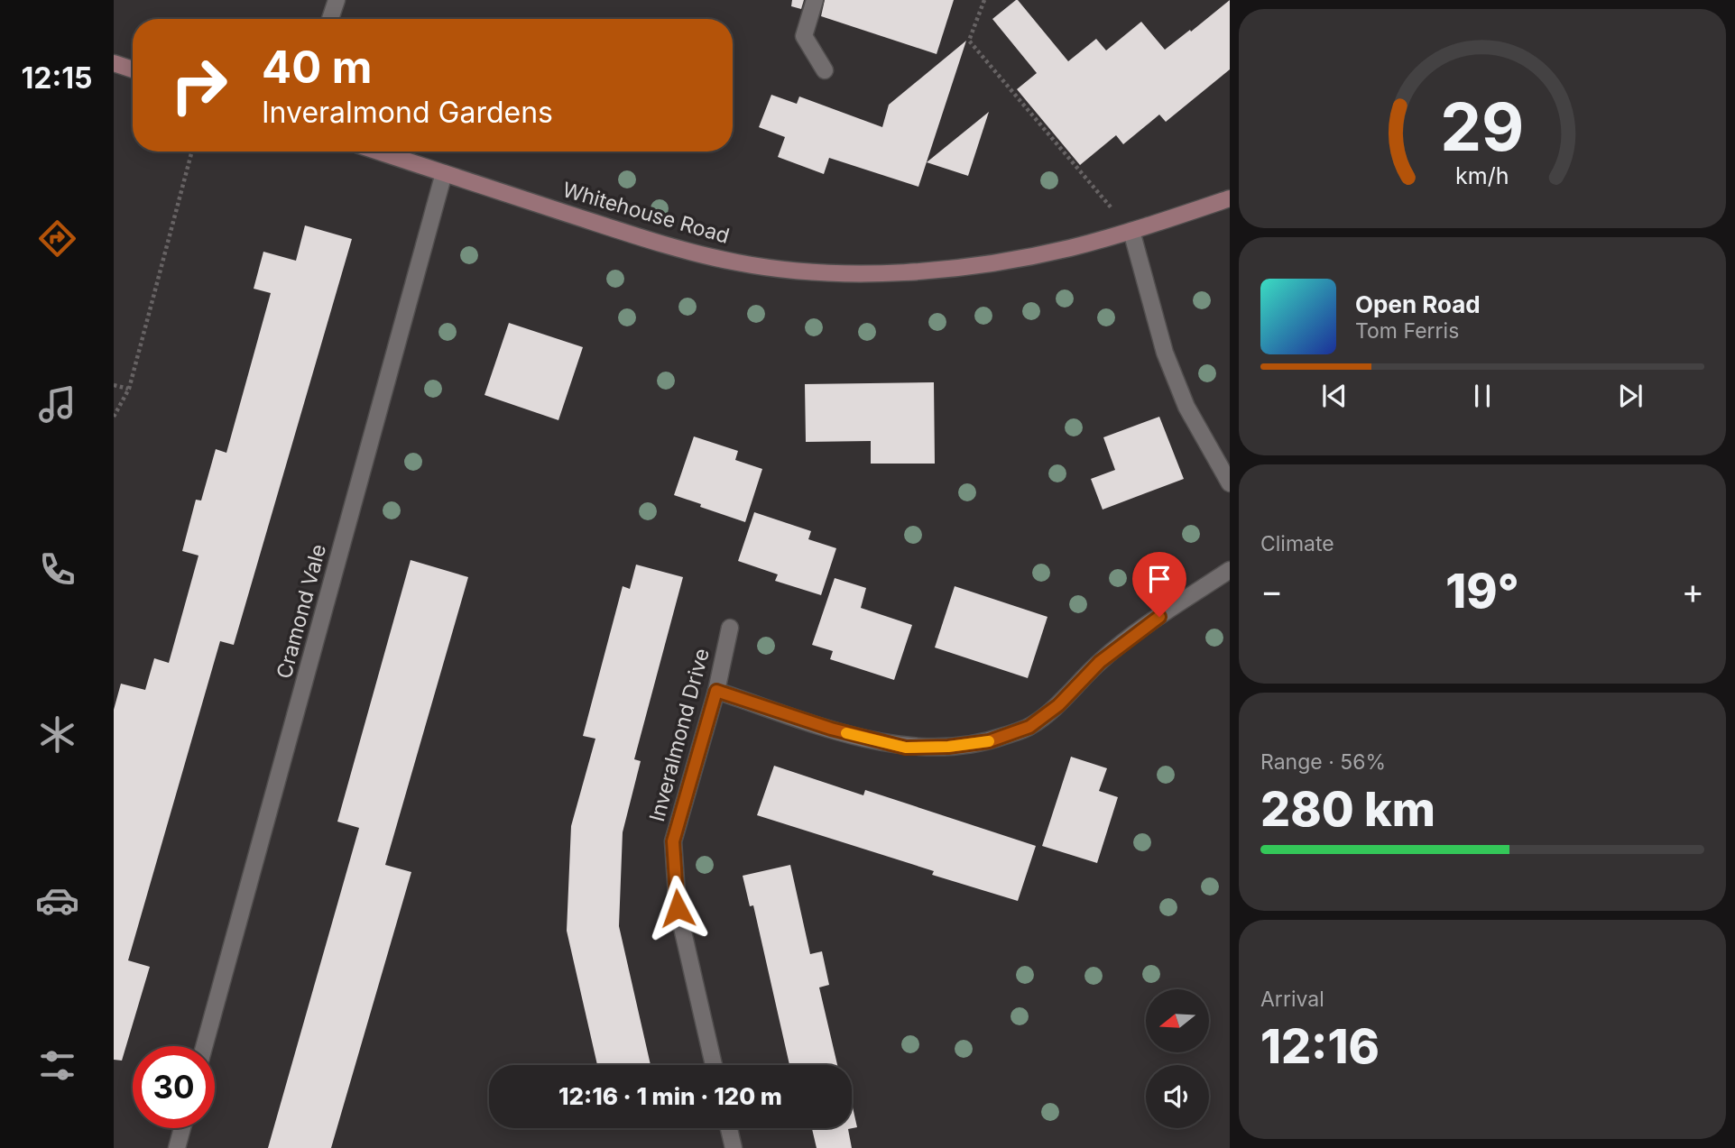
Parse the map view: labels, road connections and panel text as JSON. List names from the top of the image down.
{
  "streets": {
    "street": ["Whitehouse Road", "Cramond Vale", "Inveralmond Drive"]
  },
  "crossings": [
    ["Whitehouse Road", "Cramond Vale"]
  ],
  "north": "left",
  "page": {
    "tabs": "12:15",
    "turn": ["40 m", "Inveralmond Gardens"],
    "song": ["Open Road", "Tom Ferris"],
    "tile": [
      "Climate",
      ["Range · 56%", "280 km"],
      ["Arrival", "12:16"]
    ],
    "heat": ["−", "19°", "+"],
    "limit": "30",
    "trip": "12:16 · 1 min · 120 m",
    "gauge": ["29", "km/h"]
  }
}
